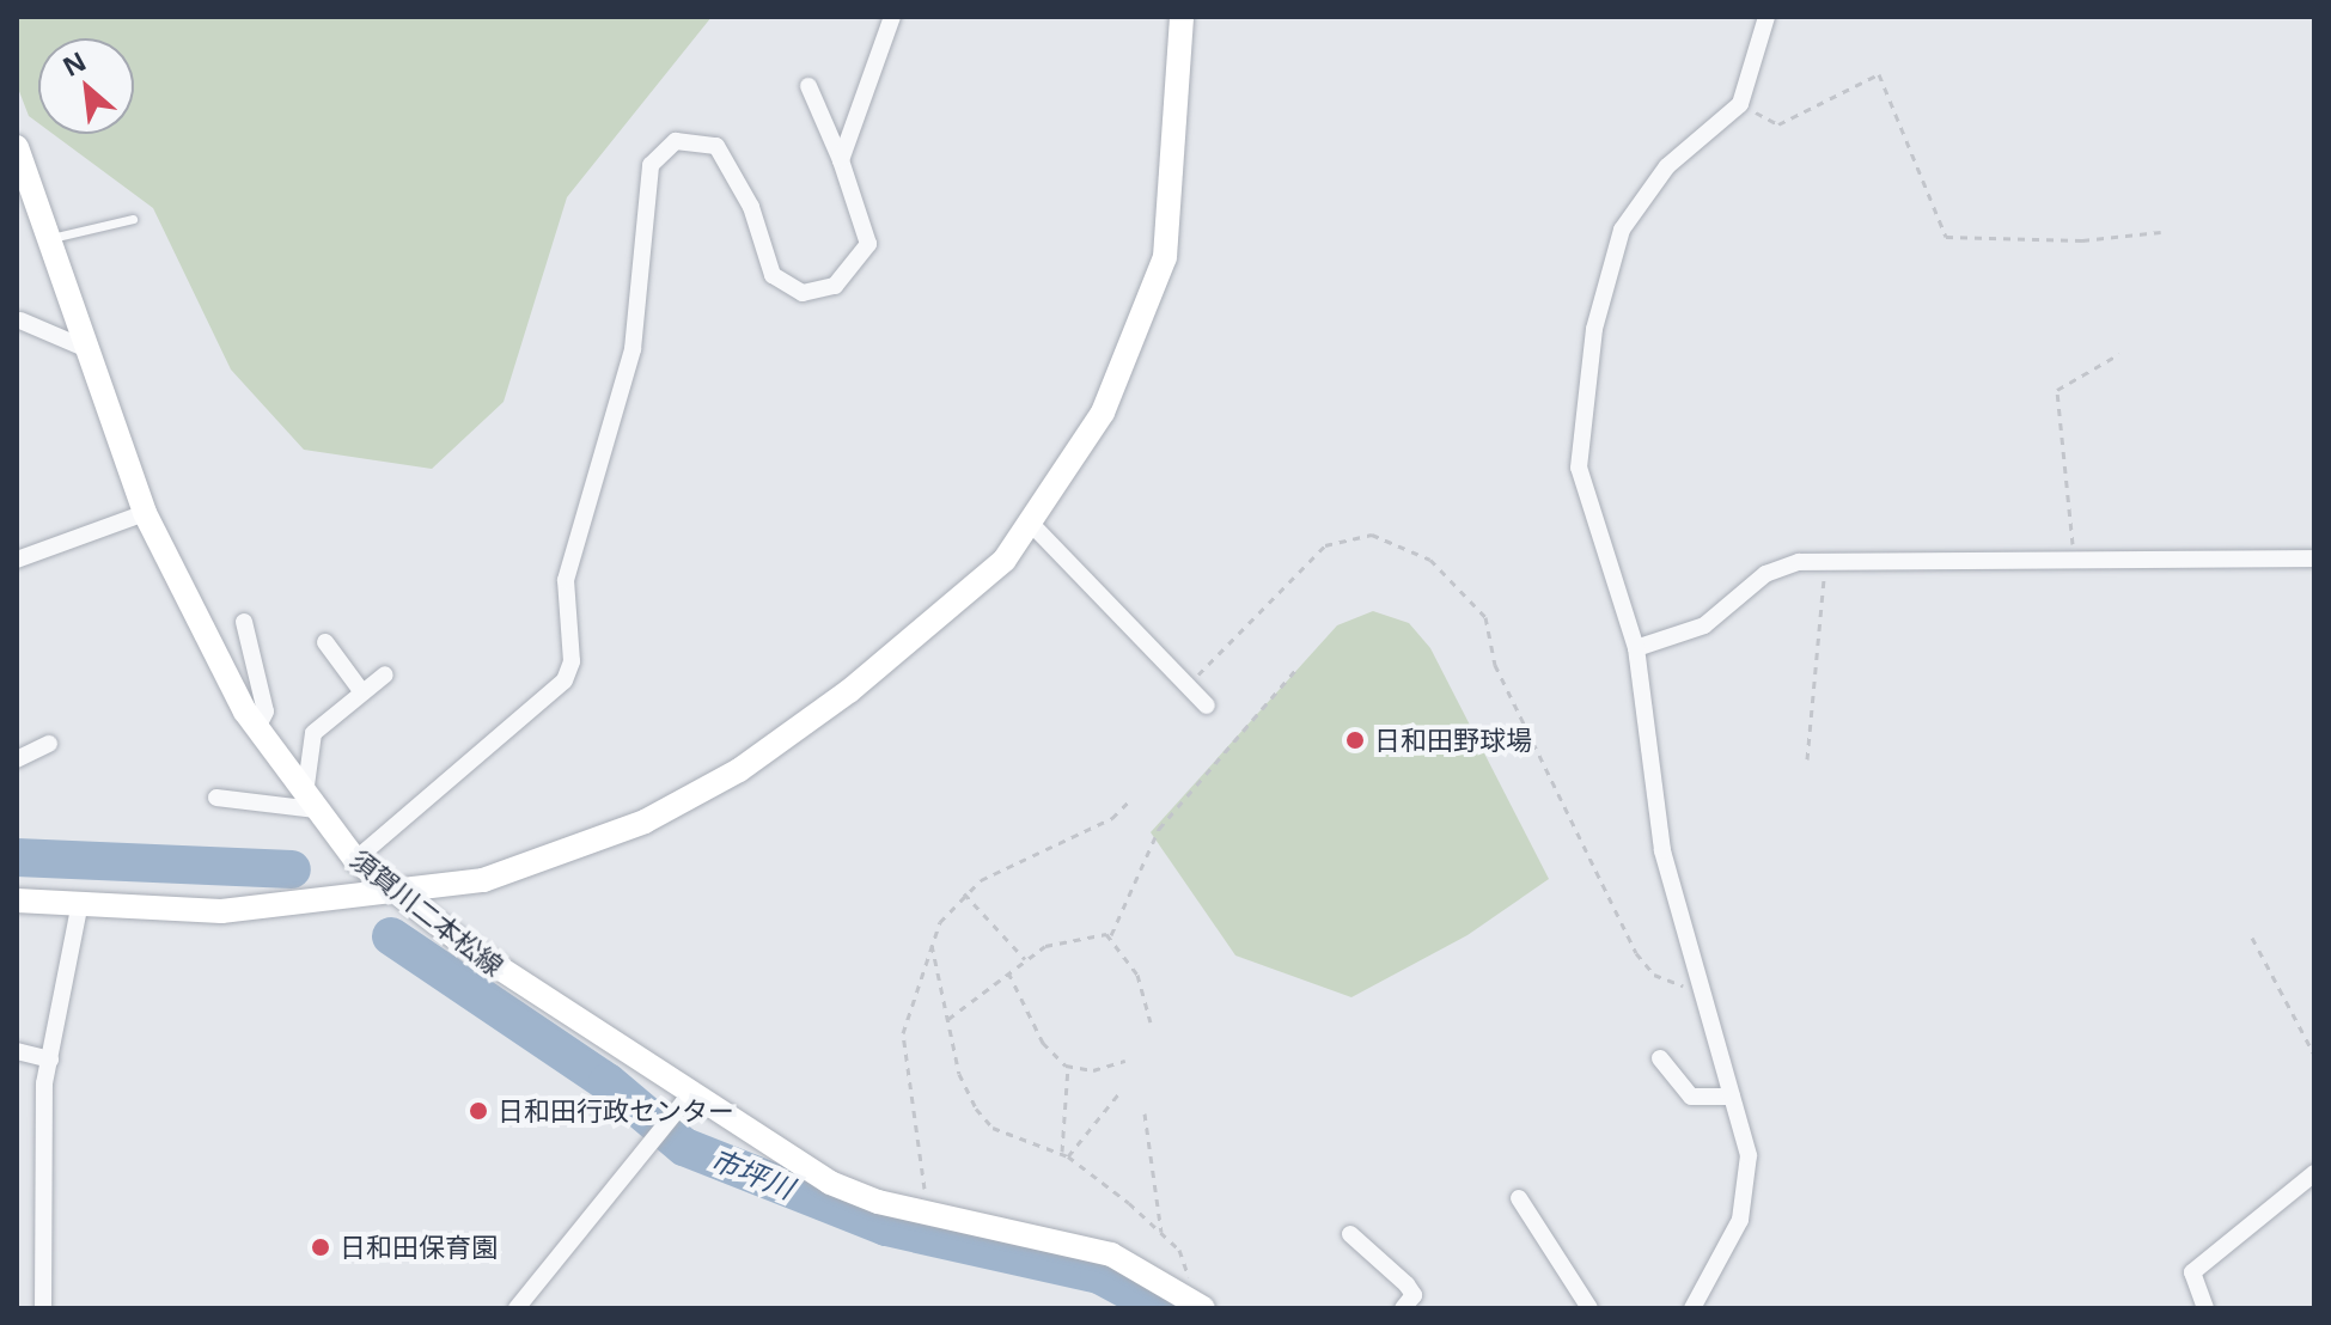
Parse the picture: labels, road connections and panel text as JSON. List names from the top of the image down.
{
  "streets": {
    "main road": ["須賀川二本松線"]
  },
  "water": ["市坪川"],
  "places": ["日和田野球場", "日和田行政センター", "日和田保育園"],
  "north": "top left"
}
